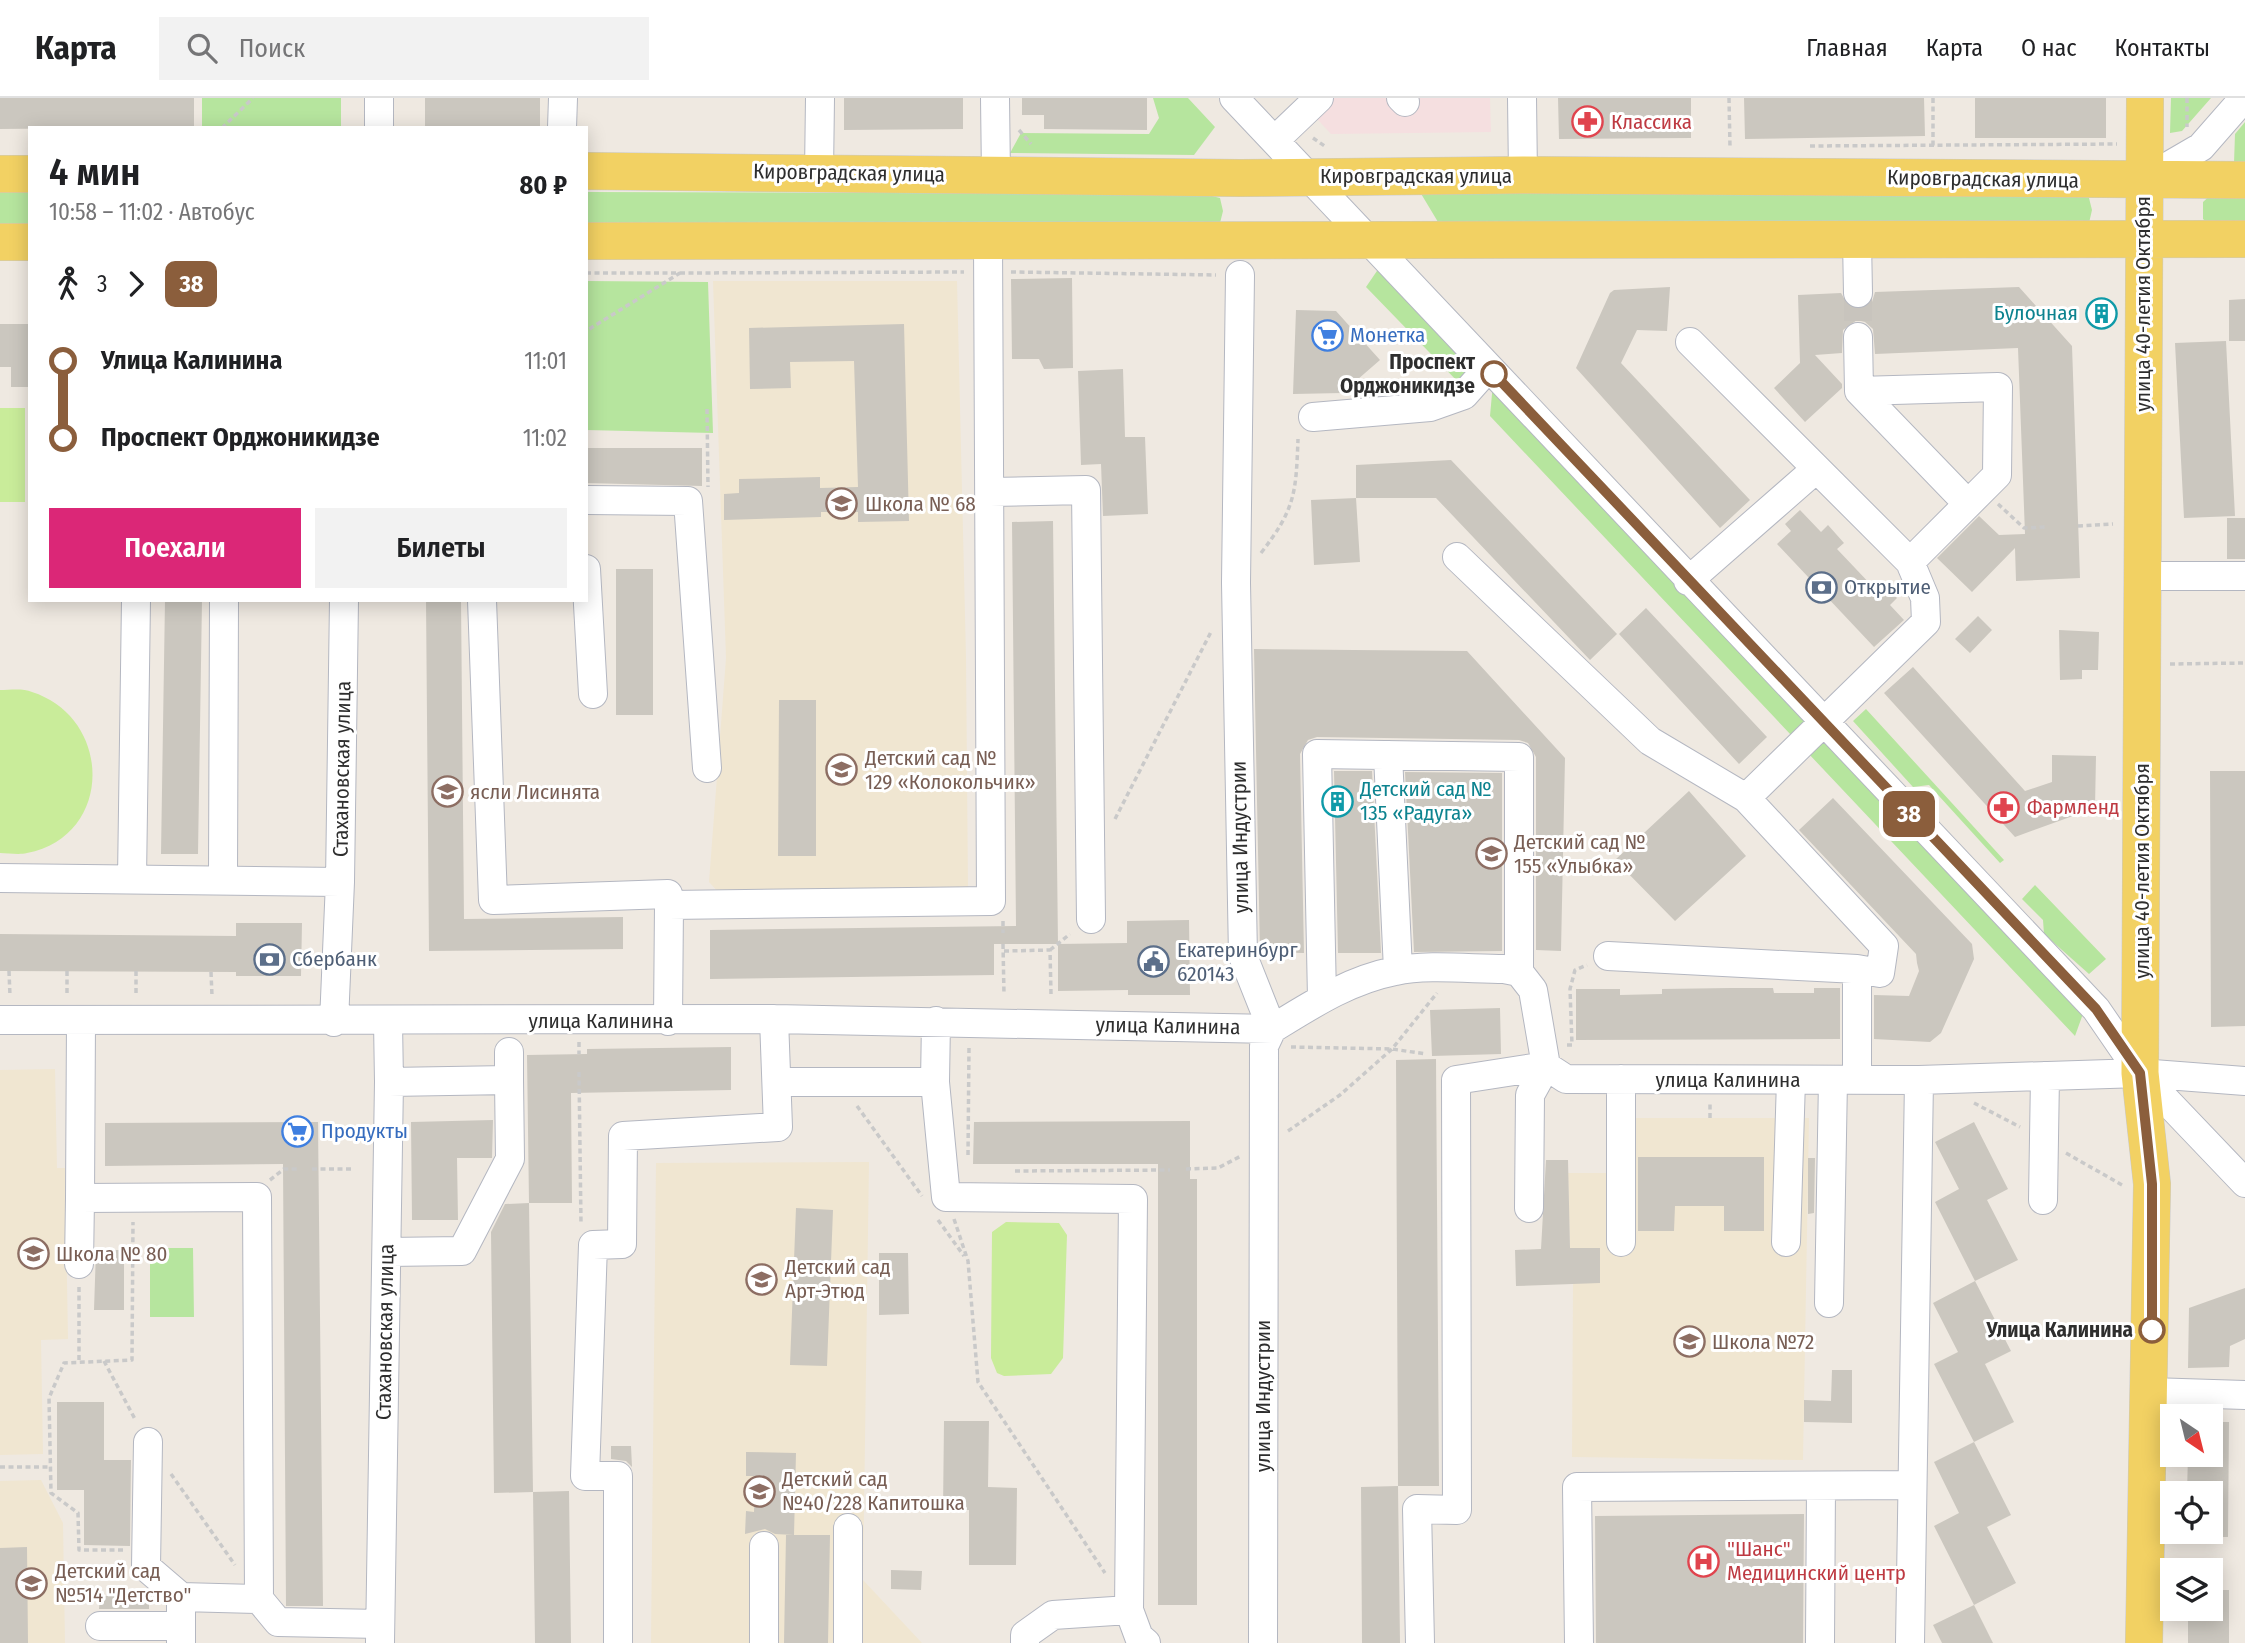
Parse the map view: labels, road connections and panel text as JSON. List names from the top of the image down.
{
  "streets": {
    "main road": ["Кировградская улица", "улица 40-летия Октября"],
    "street": ["Стахановская улица", "улица Индустрии", "улица Калинина"]
  },
  "crossings": [
    ["Кировградская улица", "улица 40-летия Октября"],
    ["улица 40-летия Октября", "улица Калинина"],
    ["Стахановская улица", "улица Калинина"],
    ["улица Индустрии", "улица Калинина"]
  ],
  "places": {
    "pharmacy": ["Классика", "Фармленд"],
    "building": ["Булочная", "Детский сад № 135 «Радуга»"],
    "supermarket": ["Монетка", "Продукты"],
    "other": ["Проспект Орджоникидзе", "Улица Калинина"],
    "school or university": [
      "Школа № 68",
      "Детский сад № 129 «Колокольчик»",
      "ясли Лисинята",
      "Детский сад № 155 «Улыбка»",
      "Школа № 80",
      "Детский сад Арт-Этюд",
      "Школа №72",
      "Детский сад №40/228 Капитошка",
      "Детский сад №514 \"Детство\""
    ],
    "bank": ["Открытие", "Сбербанк"],
    "public building": ["Екатеринбург 620143"],
    "hospital": ["\"Шанс\" Медицинский центр"]
  },
  "lines": ["bus line 38"],
  "north": "bottom right",
  "page": {
    "header": "Карта",
    "search": "Поиск",
    "nav": [
      "Главная",
      "Карта",
      "О нас",
      "Контакты"
    ],
    "on_map": "38",
    "heading": ["4 мин", "10:58 – 11:02 · Автобус", "80 ₽"],
    "legs": ["3", "38"],
    "list": [
      {
        "name": "Улица Калинина",
        "value": "11:01"
      },
      {
        "name": "Проспект Орджоникидзе",
        "value": "11:02"
      }
    ],
    "buttons": ["Поехали", "Билеты"]
  }
}
